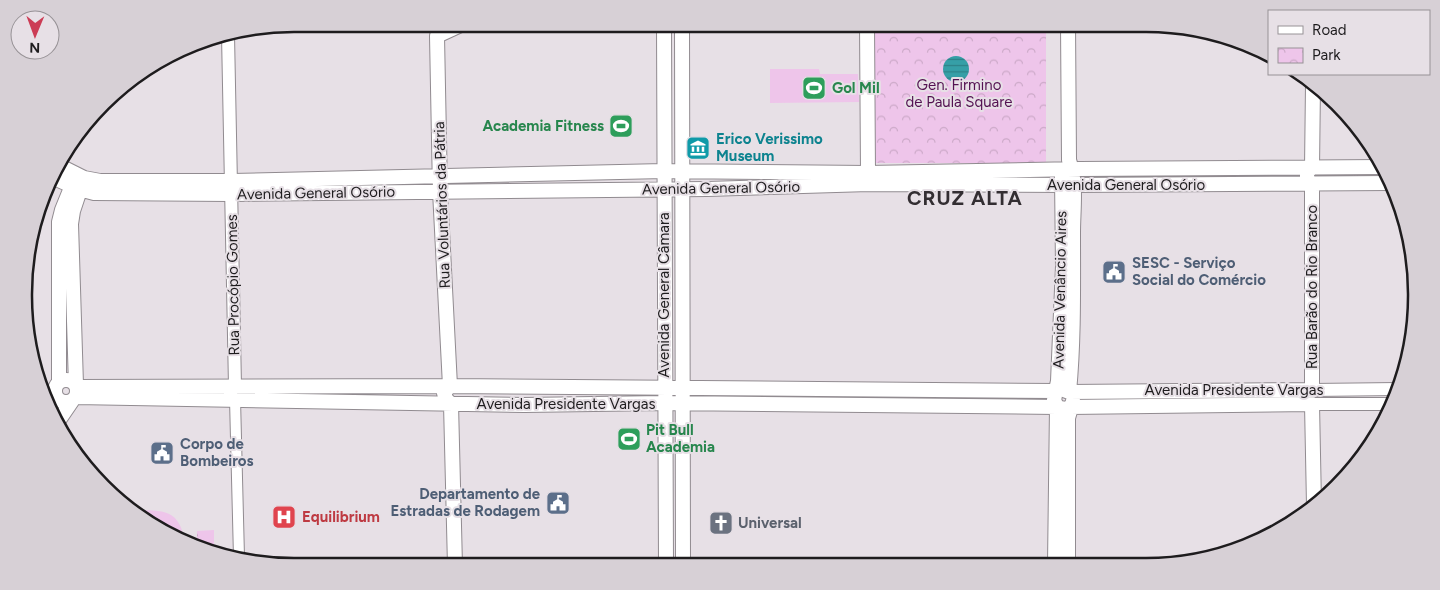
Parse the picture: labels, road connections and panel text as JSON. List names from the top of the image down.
{
  "streets": {
    "main road": [
      "Avenida General Osório",
      "Rua Voluntários da Pátria",
      "Rua Barão do Rio Branco",
      "Avenida Venâncio Aires",
      "Avenida General Câmara",
      "Avenida Presidente Vargas"
    ],
    "street": ["Rua Procópio Gomes"]
  },
  "crossings": [
    ["Avenida General Osório", "Rua Voluntários da Pátria"],
    ["Avenida General Osório", "Rua Procópio Gomes"],
    ["Avenida General Osório", "Rua Barão do Rio Branco"],
    ["Avenida General Osório", "Avenida Venâncio Aires"],
    ["Avenida General Osório", "Avenida General Câmara"],
    ["Rua Voluntários da Pátria", "Avenida Presidente Vargas"],
    ["Rua Procópio Gomes", "Avenida Presidente Vargas"],
    ["Rua Barão do Rio Branco", "Avenida Presidente Vargas"],
    ["Avenida Venâncio Aires", "Avenida Presidente Vargas"],
    ["Avenida General Câmara", "Avenida Presidente Vargas"]
  ],
  "districts": ["CRUZ ALTA"],
  "parks": ["Gen. Firmino de Paula Square"],
  "places": {
    "sports": ["Gol Mil", "Academia Fitness", "Pit Bull Academia"],
    "museum": ["Erico Verissimo Museum"],
    "public building": ["SESC - Serviço Social do Comércio", "Corpo de Bombeiros", "Departamento de Estradas de Rodagem"],
    "hospital": ["Equilibrium"],
    "church": ["Universal"]
  },
  "legend": ["Road", "Park"],
  "north": "bottom"
}
